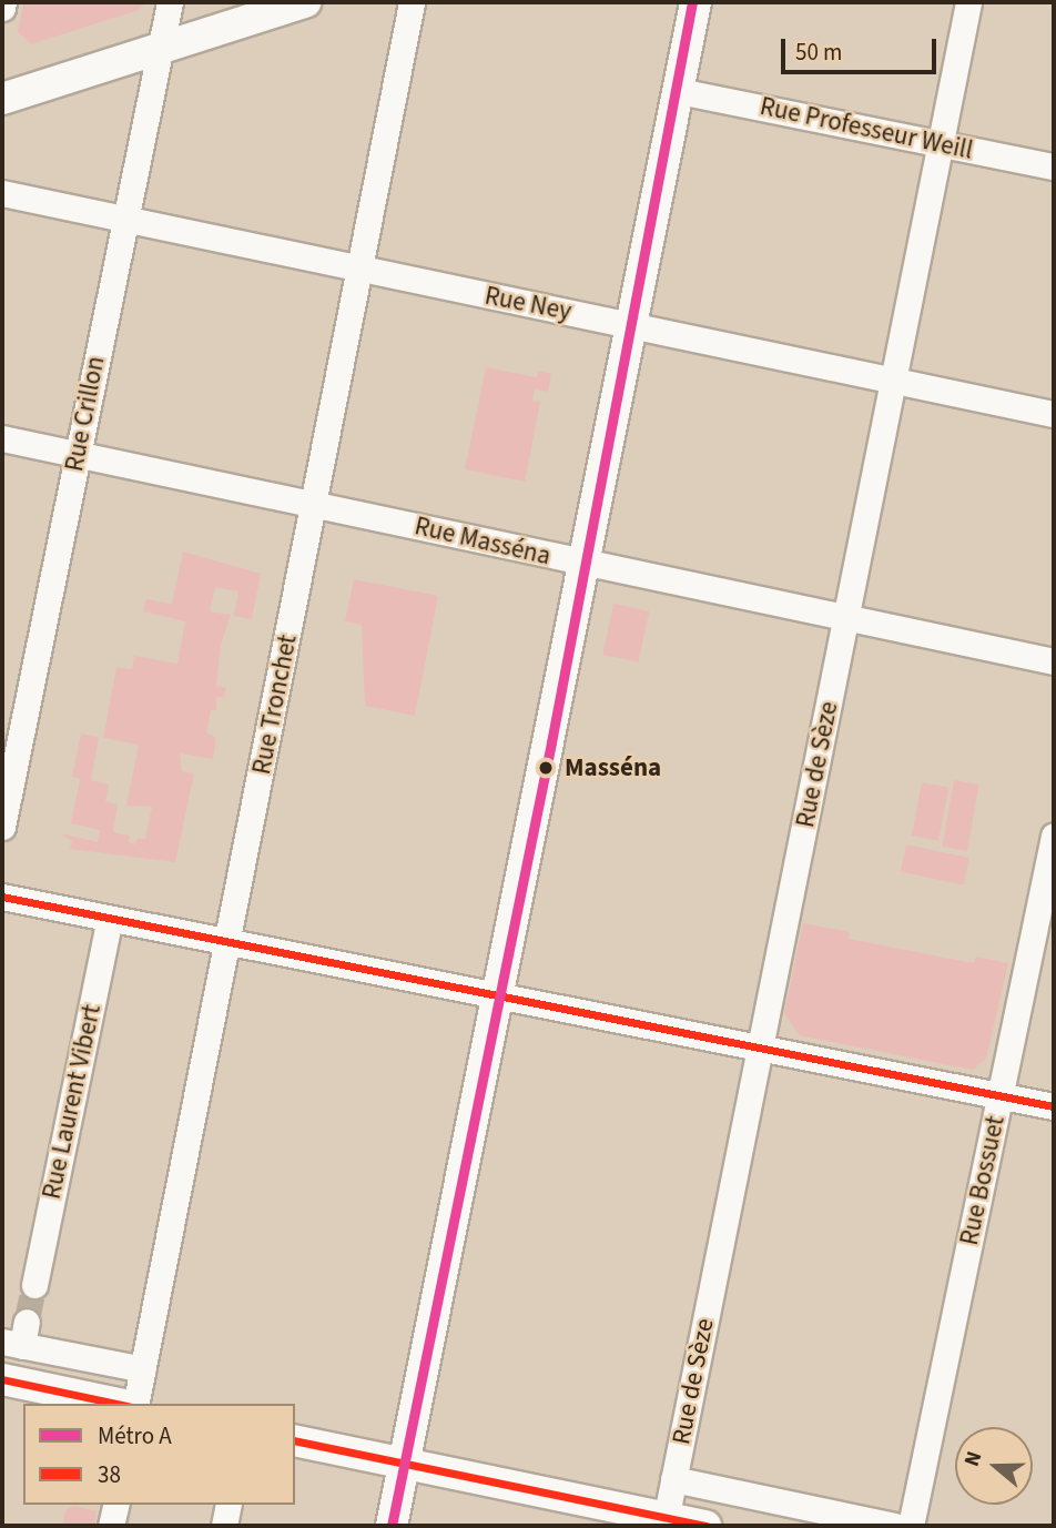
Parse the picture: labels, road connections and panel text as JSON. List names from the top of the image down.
{
  "streets": {
    "street": [
      "Rue Professeur Weill",
      "Rue Ney",
      "Rue Crillon",
      "Rue Masséna",
      "Rue Tronchet",
      "Rue de Sèze",
      "Rue Laurent Vibert",
      "Rue Bossuet"
    ]
  },
  "crossings": [
    ["Rue Professeur Weill", "Rue de Sèze"],
    ["Rue Ney", "Rue Crillon"],
    ["Rue Ney", "Rue Tronchet"],
    ["Rue Ney", "Rue de Sèze"],
    ["Rue Crillon", "Rue Masséna"],
    ["Rue Masséna", "Rue Tronchet"],
    ["Rue Masséna", "Rue de Sèze"]
  ],
  "places": ["Masséna"],
  "lines": ["metro line A", "transit line 38"],
  "legend": ["Métro A", "38"],
  "scale_bar": "50 m",
  "north": "left"
}
